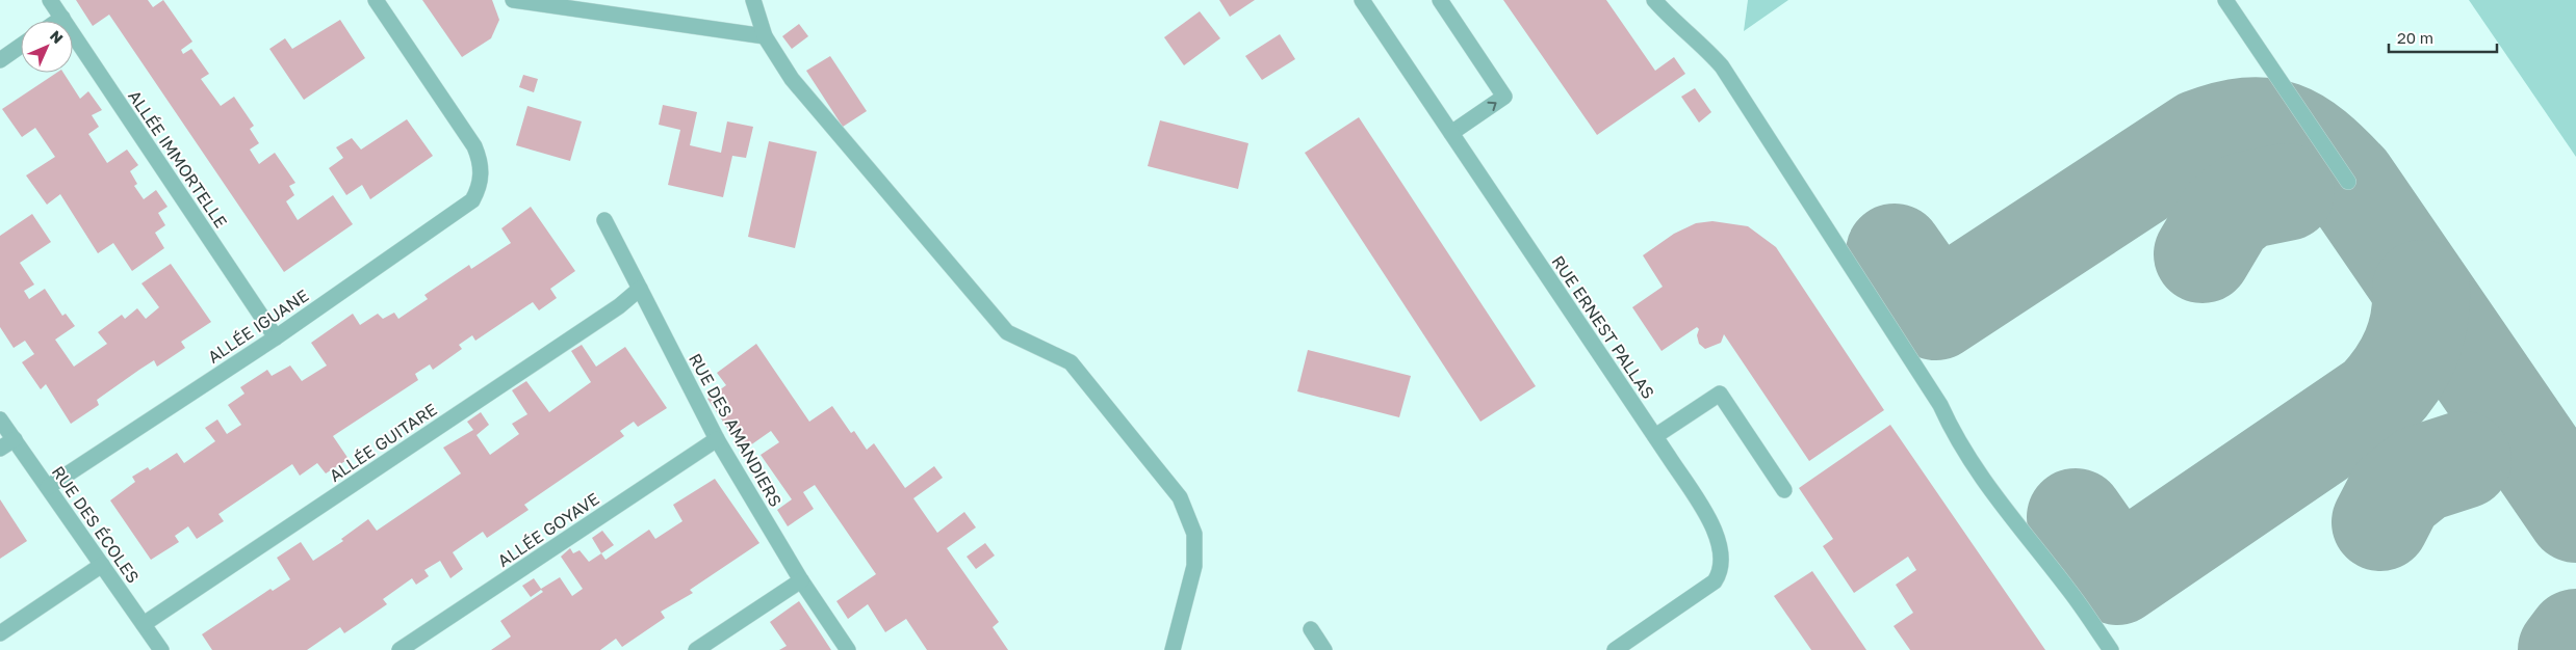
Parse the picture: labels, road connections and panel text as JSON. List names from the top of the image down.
{
  "streets": {
    "street": [
      "ALLÉE IMMORTELLE",
      "ALLÉE IGUANE",
      "RUE ERNEST PALLAS",
      "RUE DES AMANDIERS",
      "ALLÉE GUITARE",
      "RUE DES ÉCOLES",
      "ALLÉE GOYAVE"
    ]
  },
  "crossings": [
    ["ALLÉE IMMORTELLE", "ALLÉE IGUANE"],
    ["ALLÉE IGUANE", "RUE DES ÉCOLES"],
    ["RUE DES AMANDIERS", "ALLÉE GUITARE"],
    ["RUE DES AMANDIERS", "ALLÉE GOYAVE"],
    ["ALLÉE GUITARE", "RUE DES ÉCOLES"]
  ],
  "scale_bar": "20 m",
  "north": "top right"
}
